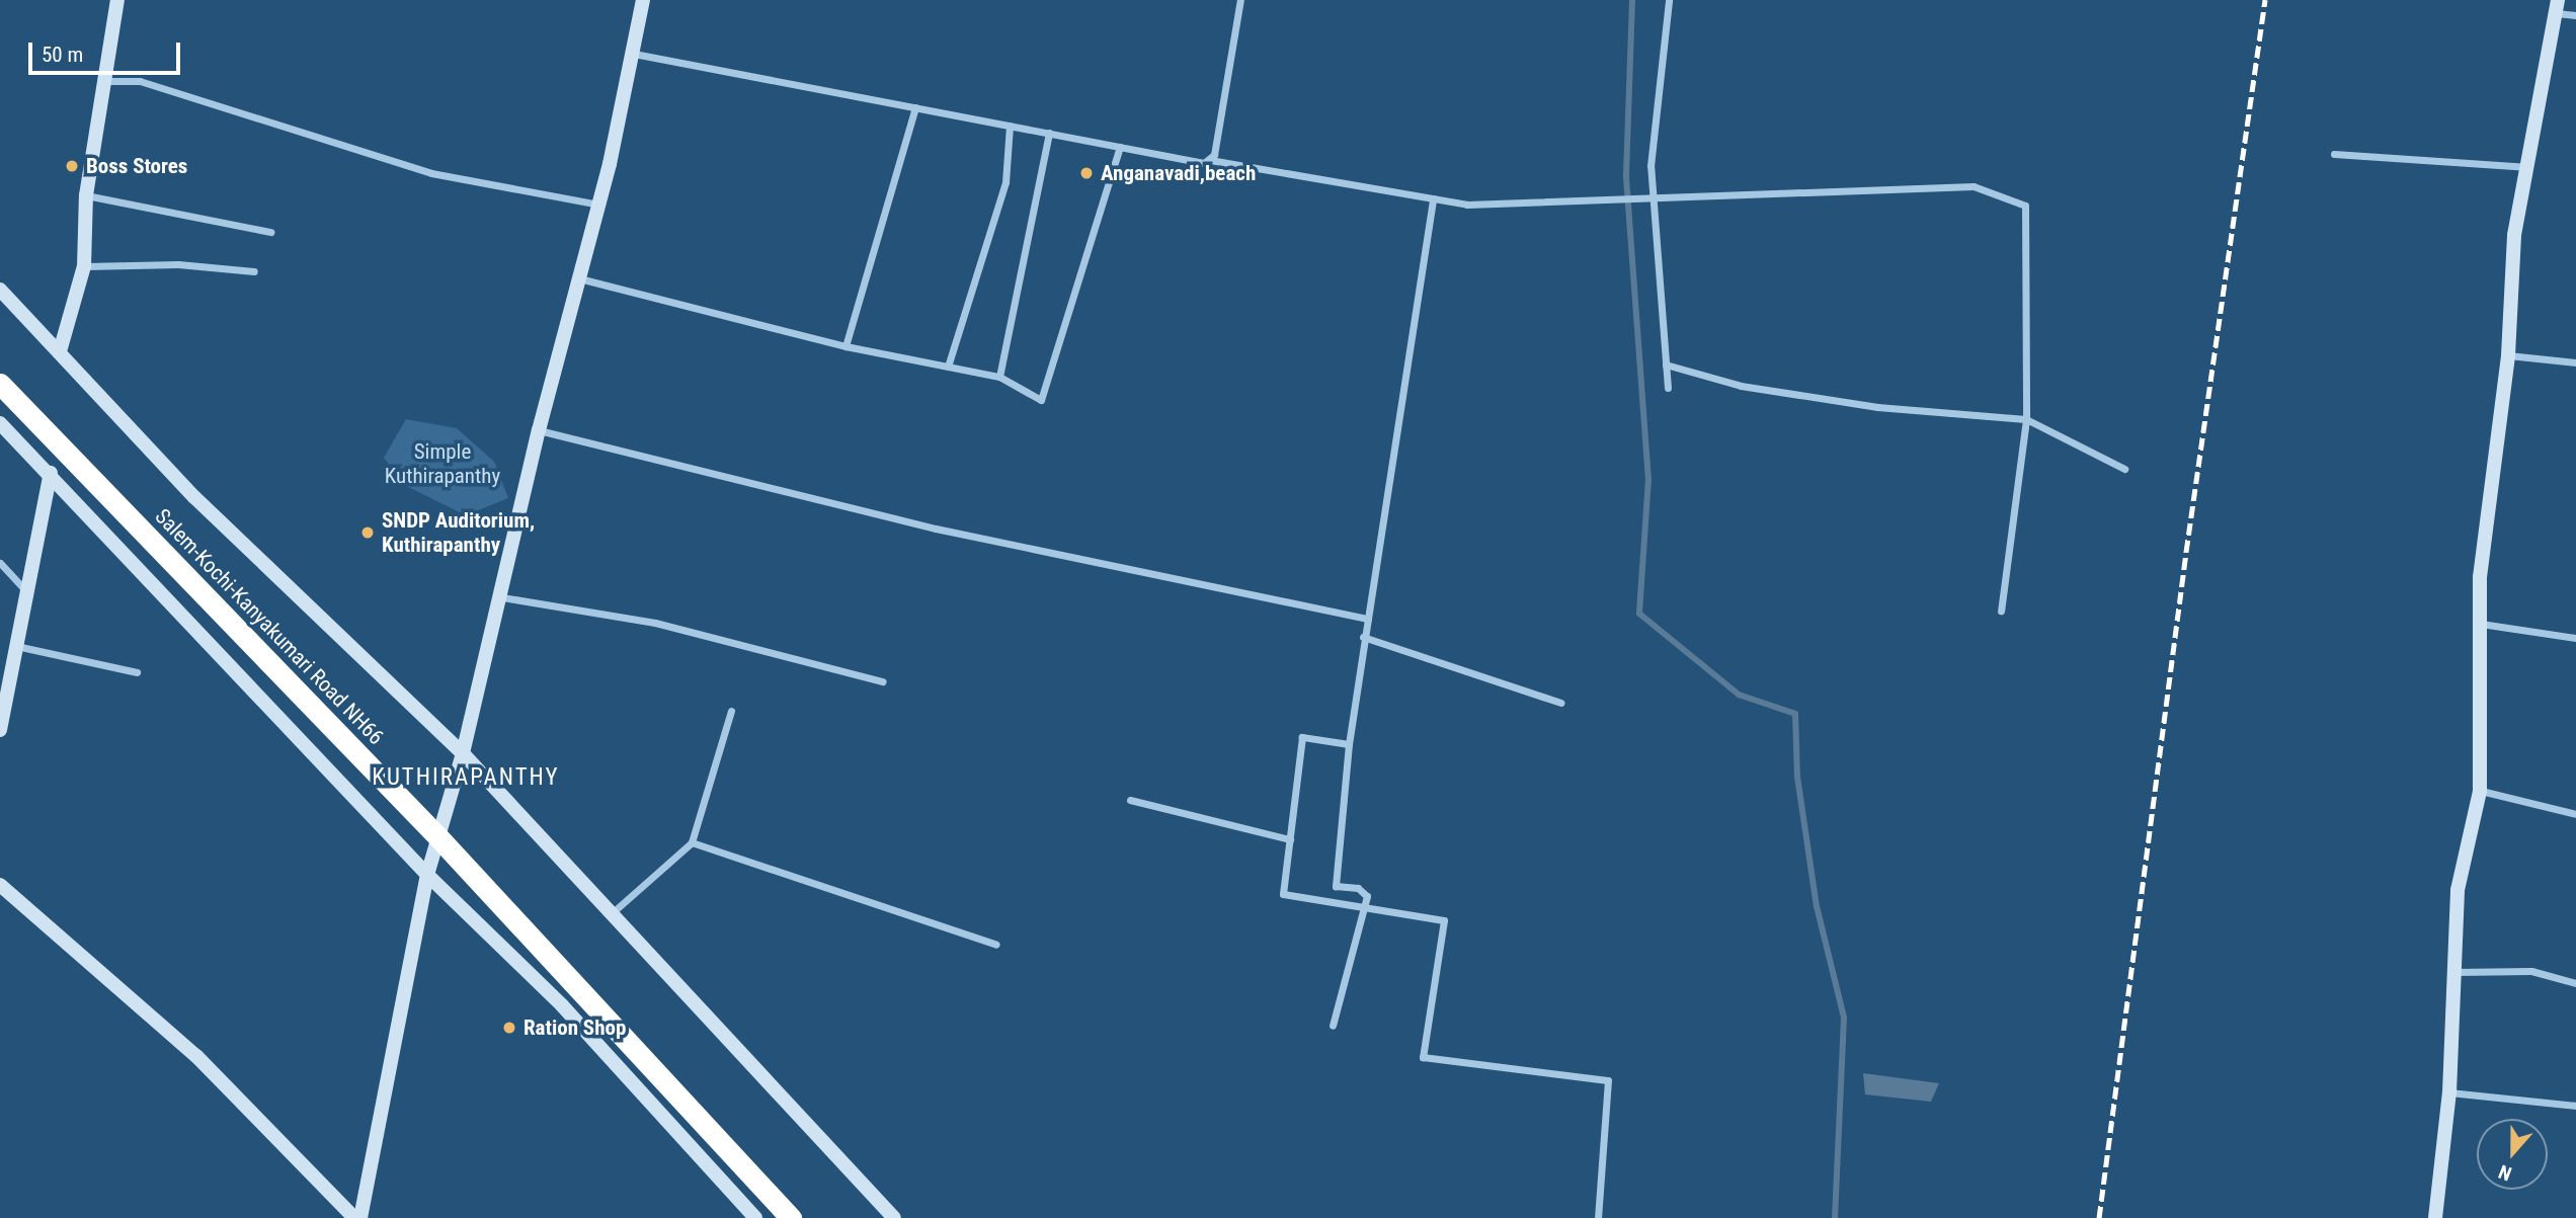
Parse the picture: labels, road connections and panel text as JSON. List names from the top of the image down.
{
  "streets": {
    "highway": ["Salem-Kochi-Kanyakumari Road NH66"]
  },
  "districts": ["KUTHIRAPANTHY"],
  "parks": ["Simple Kuthirapanthy"],
  "places": [
    "Boss Stores",
    "Anganavadi,beach",
    "SNDP Auditorium, Kuthirapanthy",
    "Ration Shop"
  ],
  "scale_bar": "50 m",
  "north": "bottom"
}
